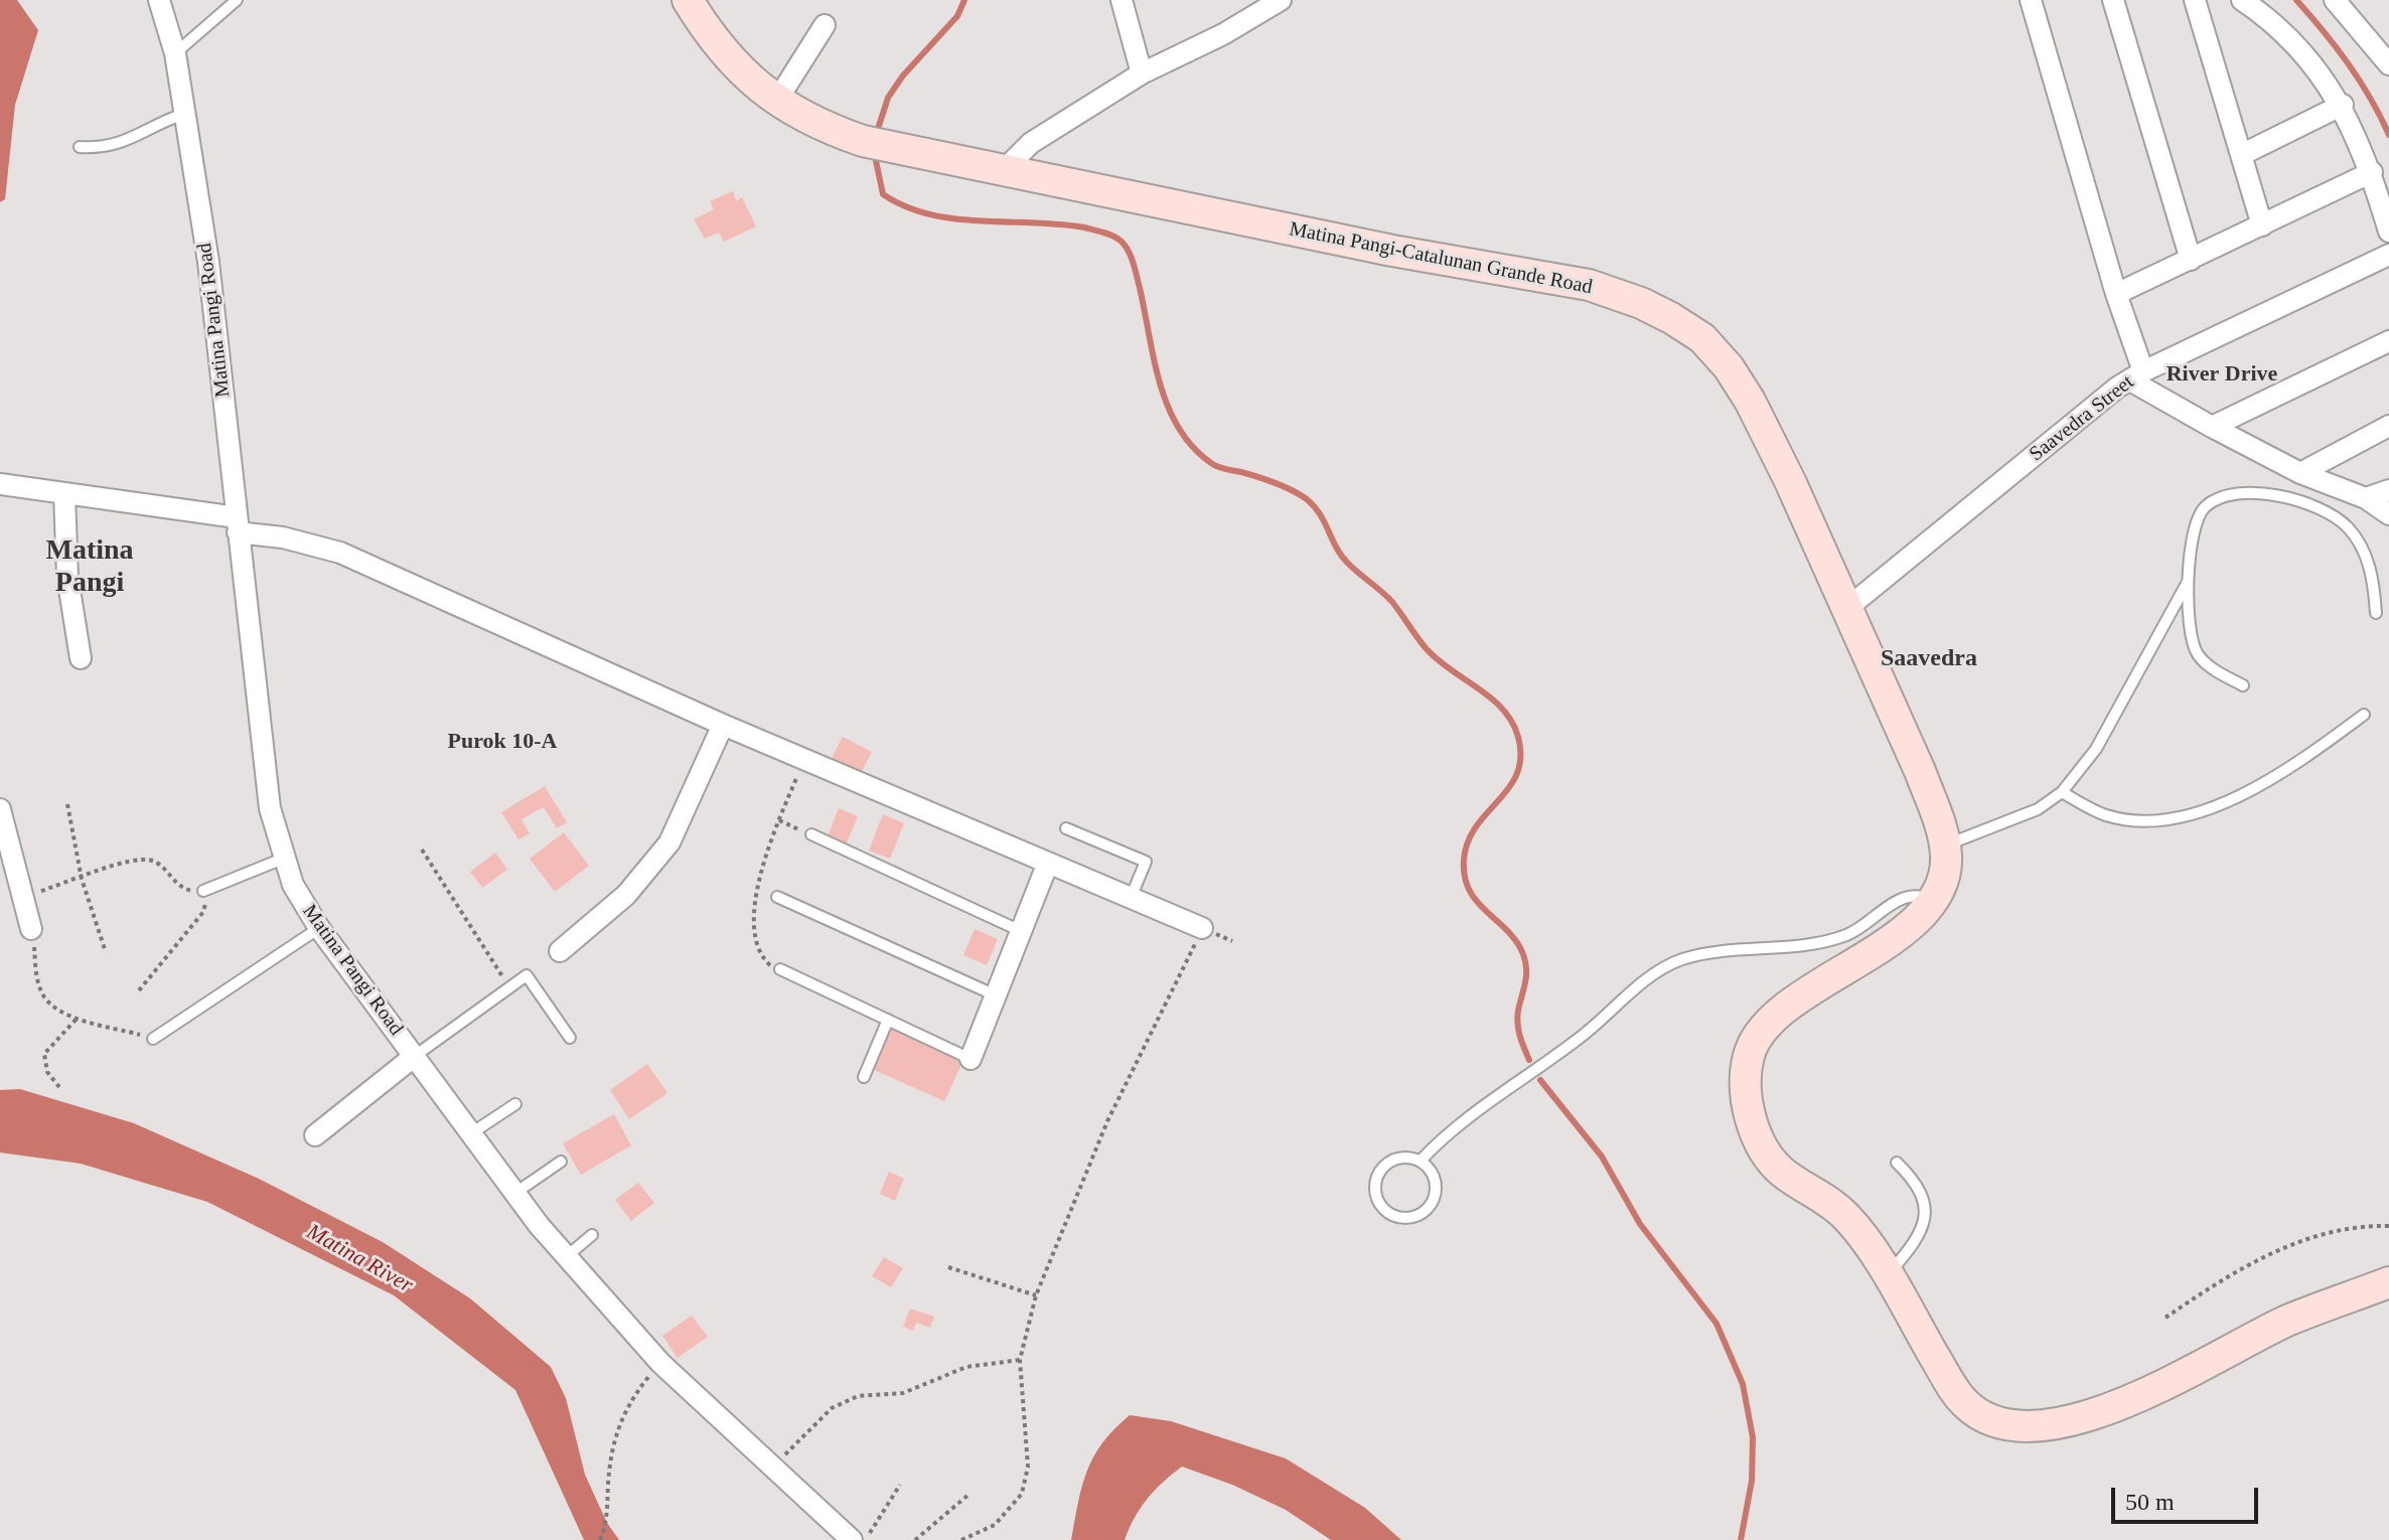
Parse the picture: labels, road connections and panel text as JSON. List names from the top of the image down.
{
  "streets": {
    "street": ["Matina Pangi-Catalunan Grande Road", "Matina Pangi Road", "Saavedra Street"]
  },
  "crossings": [
    ["Matina Pangi-Catalunan Grande Road", "Saavedra Street"]
  ],
  "districts": [
    "River Drive",
    "Matina Pangi",
    "Saavedra",
    "Purok 10-A"
  ],
  "water": ["Matina River"],
  "scale_bar": "50 m"
}
